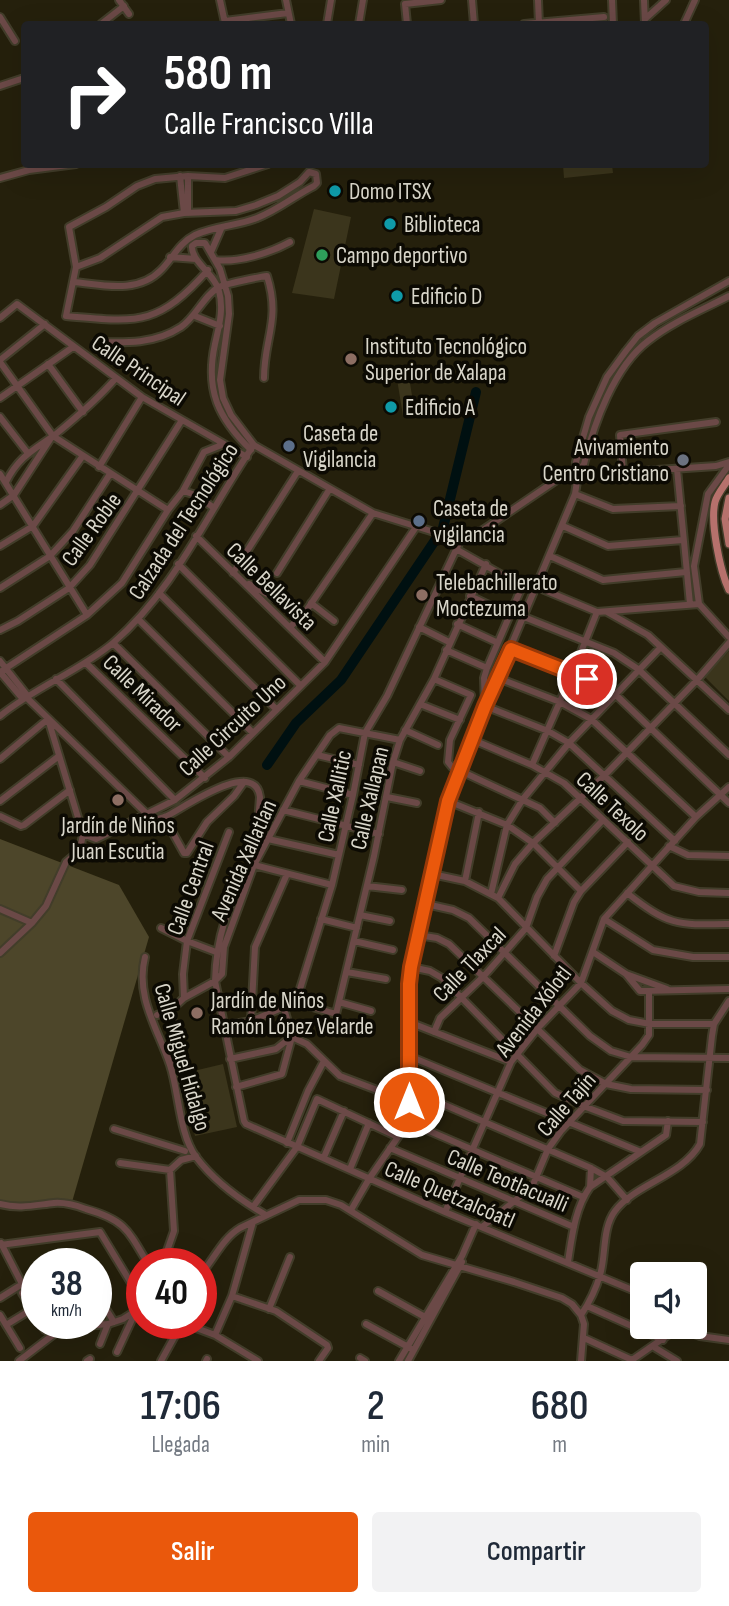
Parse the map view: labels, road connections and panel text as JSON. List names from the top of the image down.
{
  "streets": {
    "street": [
      "Calle Principal",
      "Calzada del Tecnológico",
      "Calle Roble",
      "Calle Bellavista",
      "Calle Mirador",
      "Calle Circuito Uno",
      "Calle Xallitic",
      "Calle Xallapan",
      "Calle Texolo",
      "Avenida Xallatlan",
      "Calle Central",
      "Calle Tlaxcal",
      "Avenida Xólotl",
      "Calle Miguel Hidalgo",
      "Calle Tajín",
      "Calle Teotlacualli",
      "Calle Quetzalcóatl"
    ]
  },
  "crossings": [
    ["Calle Principal", "Calzada del Tecnológico"],
    ["Calle Principal", "Calle Roble"],
    ["Calzada del Tecnológico", "Calle Bellavista"],
    ["Calzada del Tecnológico", "Calle Mirador"],
    ["Calzada del Tecnológico", "Calle Circuito Uno"],
    ["Calzada del Tecnológico", "Calle Xallitic"],
    ["Calle Bellavista", "Calle Circuito Uno"],
    ["Calle Mirador", "Calle Circuito Uno"],
    ["Calle Xallitic", "Calle Xallapan"],
    ["Calle Xallitic", "Avenida Xallatlan"],
    ["Calle Texolo", "Calle Tlaxcal"],
    ["Calle Texolo", "Avenida Xólotl"],
    ["Avenida Xallatlan", "Calle Quetzalcóatl"],
    ["Avenida Xólotl", "Calle Teotlacualli"],
    ["Avenida Xólotl", "Calle Quetzalcóatl"],
    ["Calle Tajín", "Calle Teotlacualli"],
    ["Calle Tajín", "Calle Quetzalcóatl"]
  ],
  "places": [
    "Domo ITSX",
    "Biblioteca",
    "Campo deportivo",
    "Edificio D",
    "Instituto Tecnológico Superior de Xalapa",
    "Edificio A",
    "Caseta de Vigilancia",
    "Avivamiento Centro Cristiano",
    "Caseta de vigilancia",
    "Telebachillerato Moctezuma",
    "Jardín de Niños Juan Escutia",
    "Jardín de Niños Ramón López Velarde"
  ],
  "page": {
    "turn": ["580 m", "Calle Francisco Villa"],
    "speed": "38 km/h",
    "limit": "40",
    "eta": [
      "17:06",
      "Llegada",
      "2",
      "min",
      "680",
      "m"
    ],
    "buttons": ["Salir", "Compartir"]
  }
}
